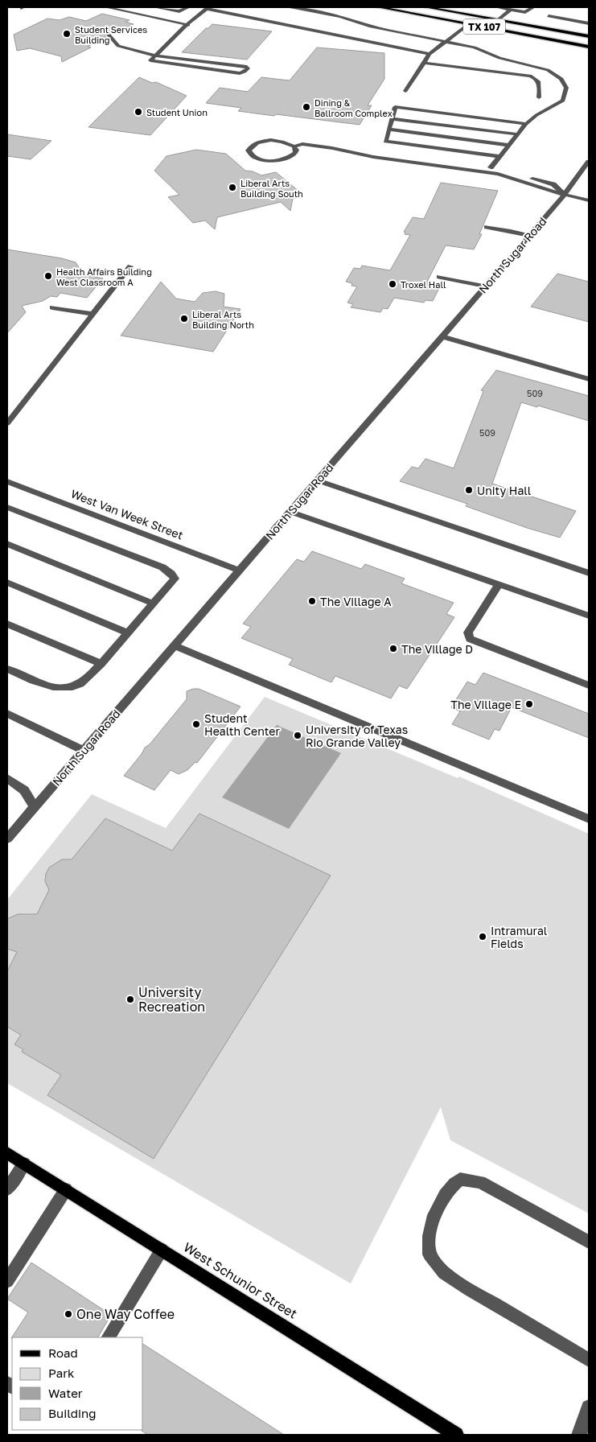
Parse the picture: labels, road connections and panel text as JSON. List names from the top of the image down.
{
  "streets": {
    "main road": ["TX 107", "West Schunior Street"],
    "street": ["North Sugar Road", "West Van Week Street"]
  },
  "crossings": [
    ["North Sugar Road", "West Van Week Street"]
  ],
  "places": [
    "Student Services Building",
    "Dining & Ballroom Complex",
    "Student Union",
    "Liberal Arts Building South",
    "Health Affairs Building West Classroom A",
    "Troxel Hall",
    "Liberal Arts Building North",
    "Unity Hall",
    "The Village A",
    "The Village D",
    "The Village E",
    "Student Health Center",
    "University of Texas Rio Grande Valley",
    "Intramural Fields",
    "University Recreation",
    "One Way Coffee"
  ],
  "house_numbers": ["509", "509"],
  "legend": [
    "Road",
    "Park",
    "Water",
    "Building"
  ]
}
